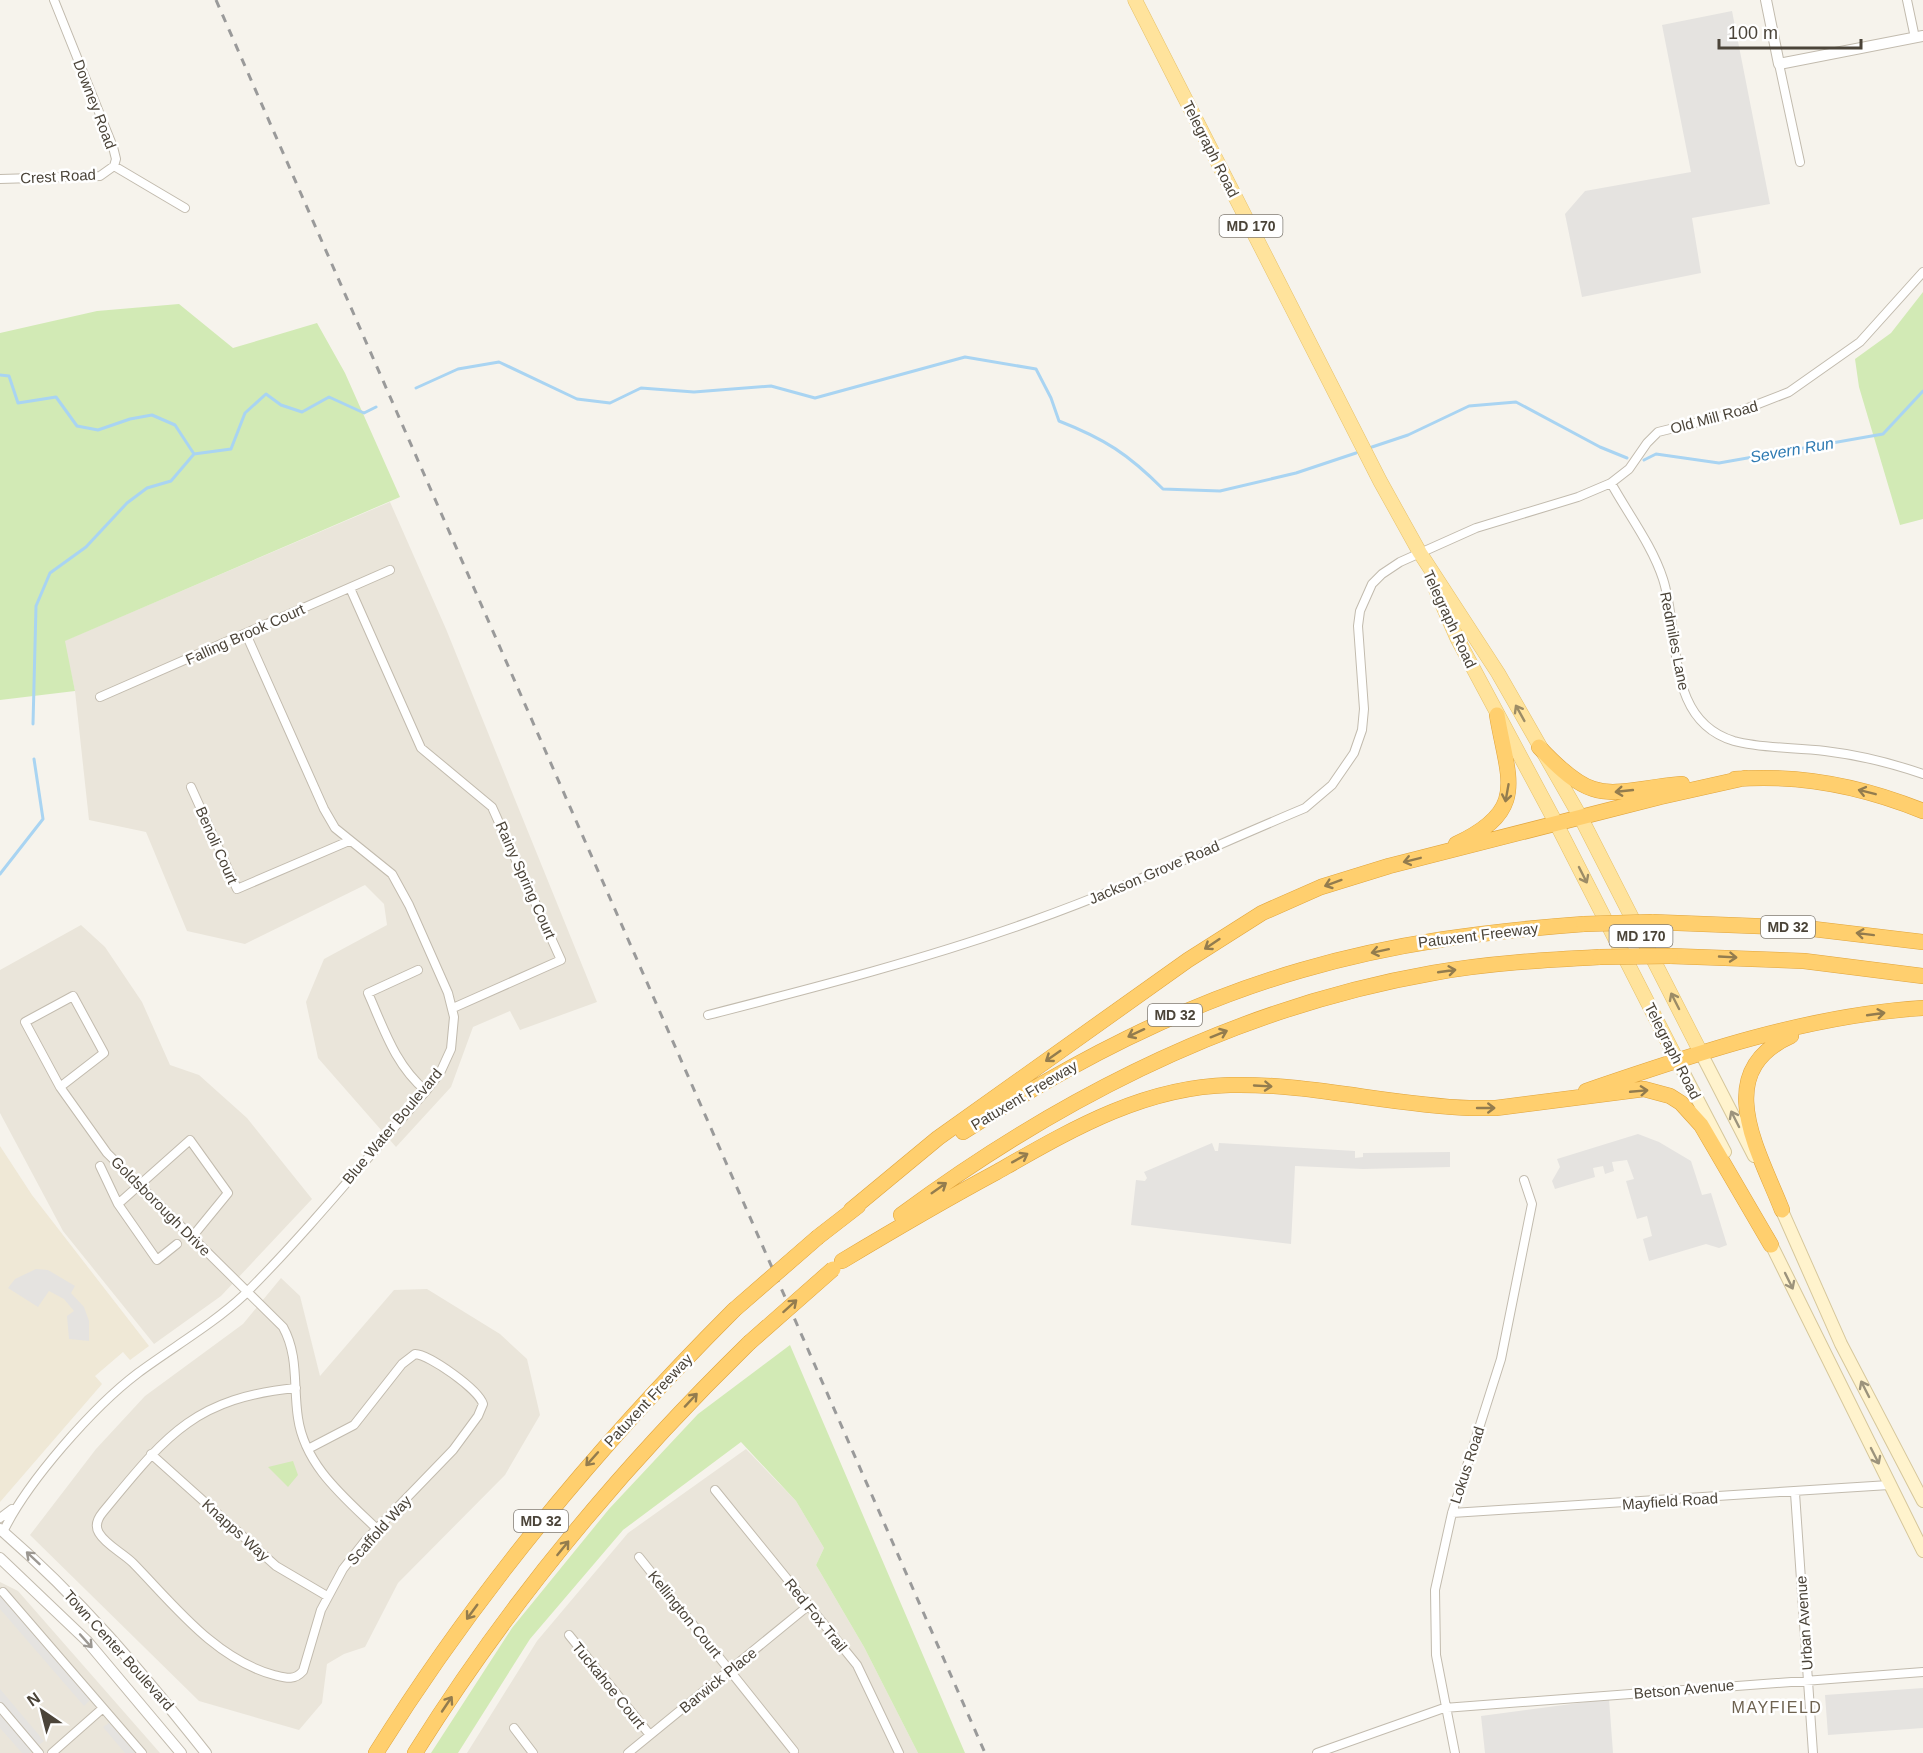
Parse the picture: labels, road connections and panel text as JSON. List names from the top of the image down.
{
  "streets": {
    "highway": ["MD 32", "Patuxent Freeway"],
    "main road": ["Telegraph Road", "MD 170"],
    "street": [
      "Downey Road",
      "Crest Road",
      "Old Mill Road",
      "Falling Brook Court",
      "Redmiles Lane",
      "Benoli Court",
      "Jackson Grove Road",
      "Rainy Spring Court",
      "Blue Water Boulevard",
      "Goldsborough Drive",
      "Lokus Road",
      "Mayfield Road",
      "Knapps Way",
      "Scaffold Way",
      "Kellington Court",
      "Red Fox Trail",
      "Urban Avenue",
      "Town Center Boulevard",
      "Barwick Place",
      "Tuckahoe Court",
      "Betson Avenue"
    ]
  },
  "crossings": [
    ["Downey Road", "Crest Road"],
    ["Telegraph Road", "Old Mill Road"],
    ["Telegraph Road", "Jackson Grove Road"],
    ["Telegraph Road", "Mayfield Road"],
    ["Old Mill Road", "Redmiles Lane"],
    ["Old Mill Road", "Jackson Grove Road"],
    ["Falling Brook Court", "Rainy Spring Court"],
    ["Falling Brook Court", "Blue Water Boulevard"],
    ["Benoli Court", "Blue Water Boulevard"],
    ["Rainy Spring Court", "Blue Water Boulevard"],
    ["Blue Water Boulevard", "Goldsborough Drive"],
    ["Blue Water Boulevard", "Town Center Boulevard"],
    ["Goldsborough Drive", "Scaffold Way"],
    ["Lokus Road", "Mayfield Road"],
    ["Lokus Road", "Betson Avenue"],
    ["Mayfield Road", "Urban Avenue"],
    ["Knapps Way", "Scaffold Way"],
    ["Kellington Court", "Barwick Place"],
    ["Red Fox Trail", "Barwick Place"],
    ["Urban Avenue", "Betson Avenue"],
    ["Barwick Place", "Tuckahoe Court"]
  ],
  "districts": ["MAYFIELD"],
  "water": ["Severn Run"],
  "scale_bar": "100 m",
  "north": "top left"
}
